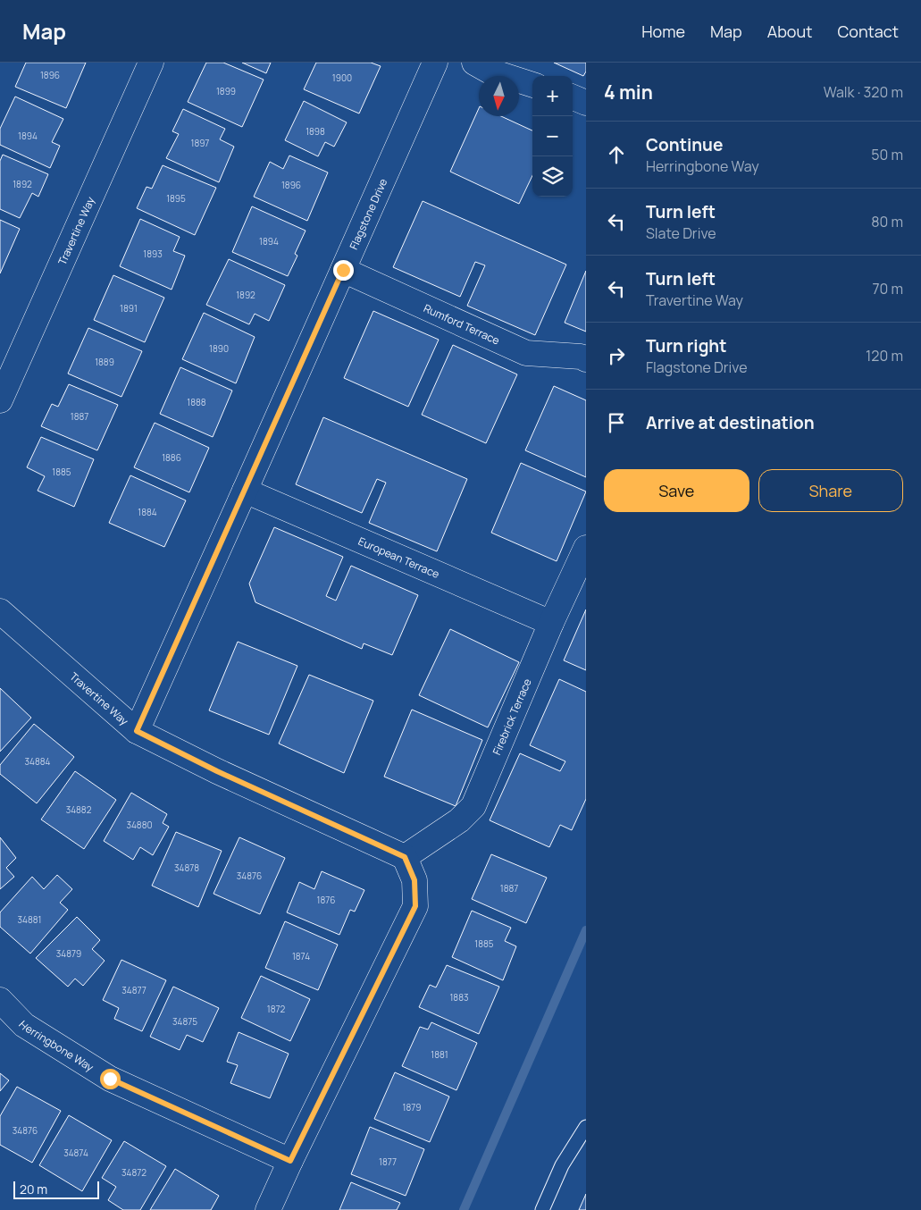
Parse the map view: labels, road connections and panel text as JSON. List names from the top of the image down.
{
  "streets": {
    "street": [
      "Flagstone Drive",
      "Travertine Way",
      "Rumford Terrace",
      "European Terrace",
      "Firebrick Terrace",
      "Herringbone Way"
    ]
  },
  "crossings": [
    ["Flagstone Drive", "Travertine Way"],
    ["Flagstone Drive", "Rumford Terrace"],
    ["Flagstone Drive", "European Terrace"],
    ["Travertine Way", "Firebrick Terrace"],
    ["European Terrace", "Firebrick Terrace"]
  ],
  "house_numbers": [
    "1896",
    "1900",
    "1899",
    "1898",
    "1894",
    "1897",
    "1892",
    "1896",
    "1895",
    "1894",
    "1893",
    "1892",
    "1891",
    "1890",
    "1889",
    "1888",
    "1887",
    "1886",
    "1885",
    "1884",
    "34884",
    "34882",
    "34880",
    "34878",
    "34876",
    "1887",
    "1876",
    "34881",
    "1885",
    "34879",
    "1874",
    "34877",
    "1883",
    "1872",
    "34875",
    "1881",
    "1879",
    "34876",
    "34874",
    "1877",
    "34872"
  ],
  "scale_bar": "20 m",
  "north": "bottom",
  "page": {
    "header": "Map",
    "nav": [
      "Home",
      "Map",
      "About",
      "Contact"
    ],
    "heading": ["4 min", "Walk · 320 m"],
    "map_buttons": ["+", "−"],
    "list": [
      ["Continue", "Herringbone Way", "50 m"],
      ["Turn left", "Slate Drive", "80 m"],
      ["Turn left", "Travertine Way", "70 m"],
      ["Turn right", "Flagstone Drive", "120 m"],
      "Arrive at destination"
    ],
    "buttons": ["Save", "Share"],
    "scale": "20 m"
  }
}
